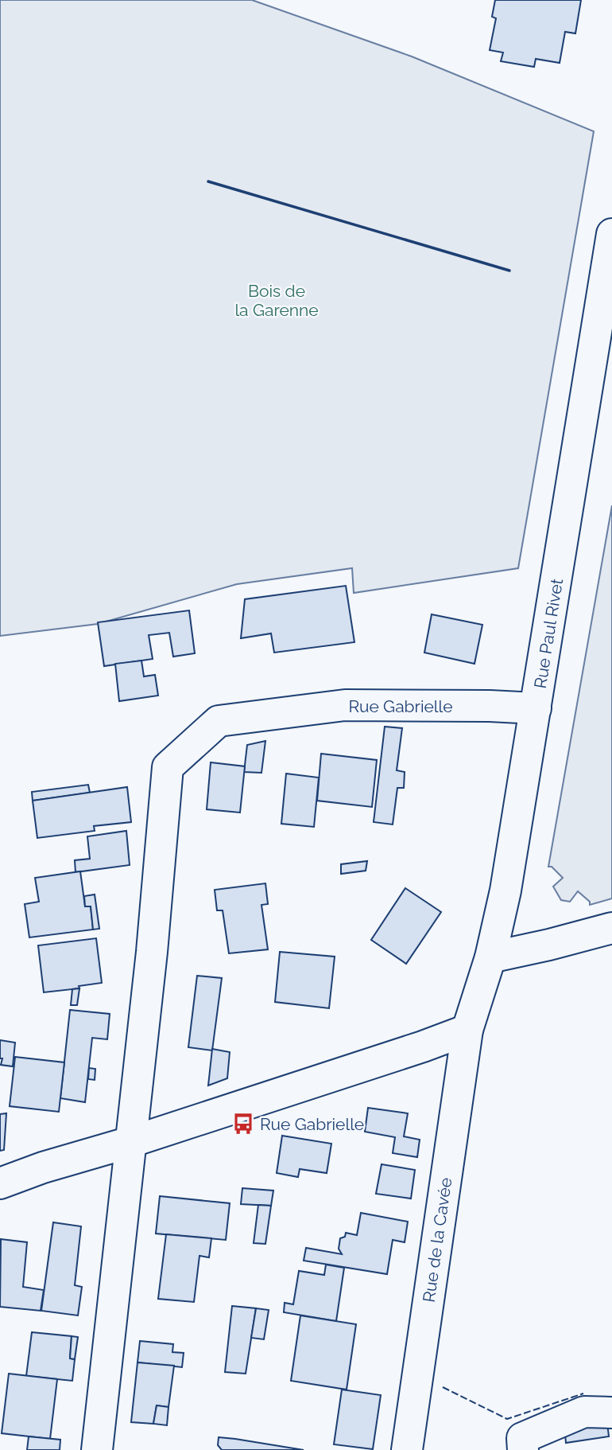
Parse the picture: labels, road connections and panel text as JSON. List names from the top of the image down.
{
  "streets": {
    "street": ["Rue Paul Rivet", "Rue Gabrielle", "Rue de la Cavée"]
  },
  "crossings": [
    ["Rue Paul Rivet", "Rue Gabrielle"],
    ["Rue Paul Rivet", "Rue de la Cavée"]
  ],
  "parks": ["Bois de la Garenne"],
  "places": {
    "bus stop": ["Rue Gabrielle"]
  }
}
